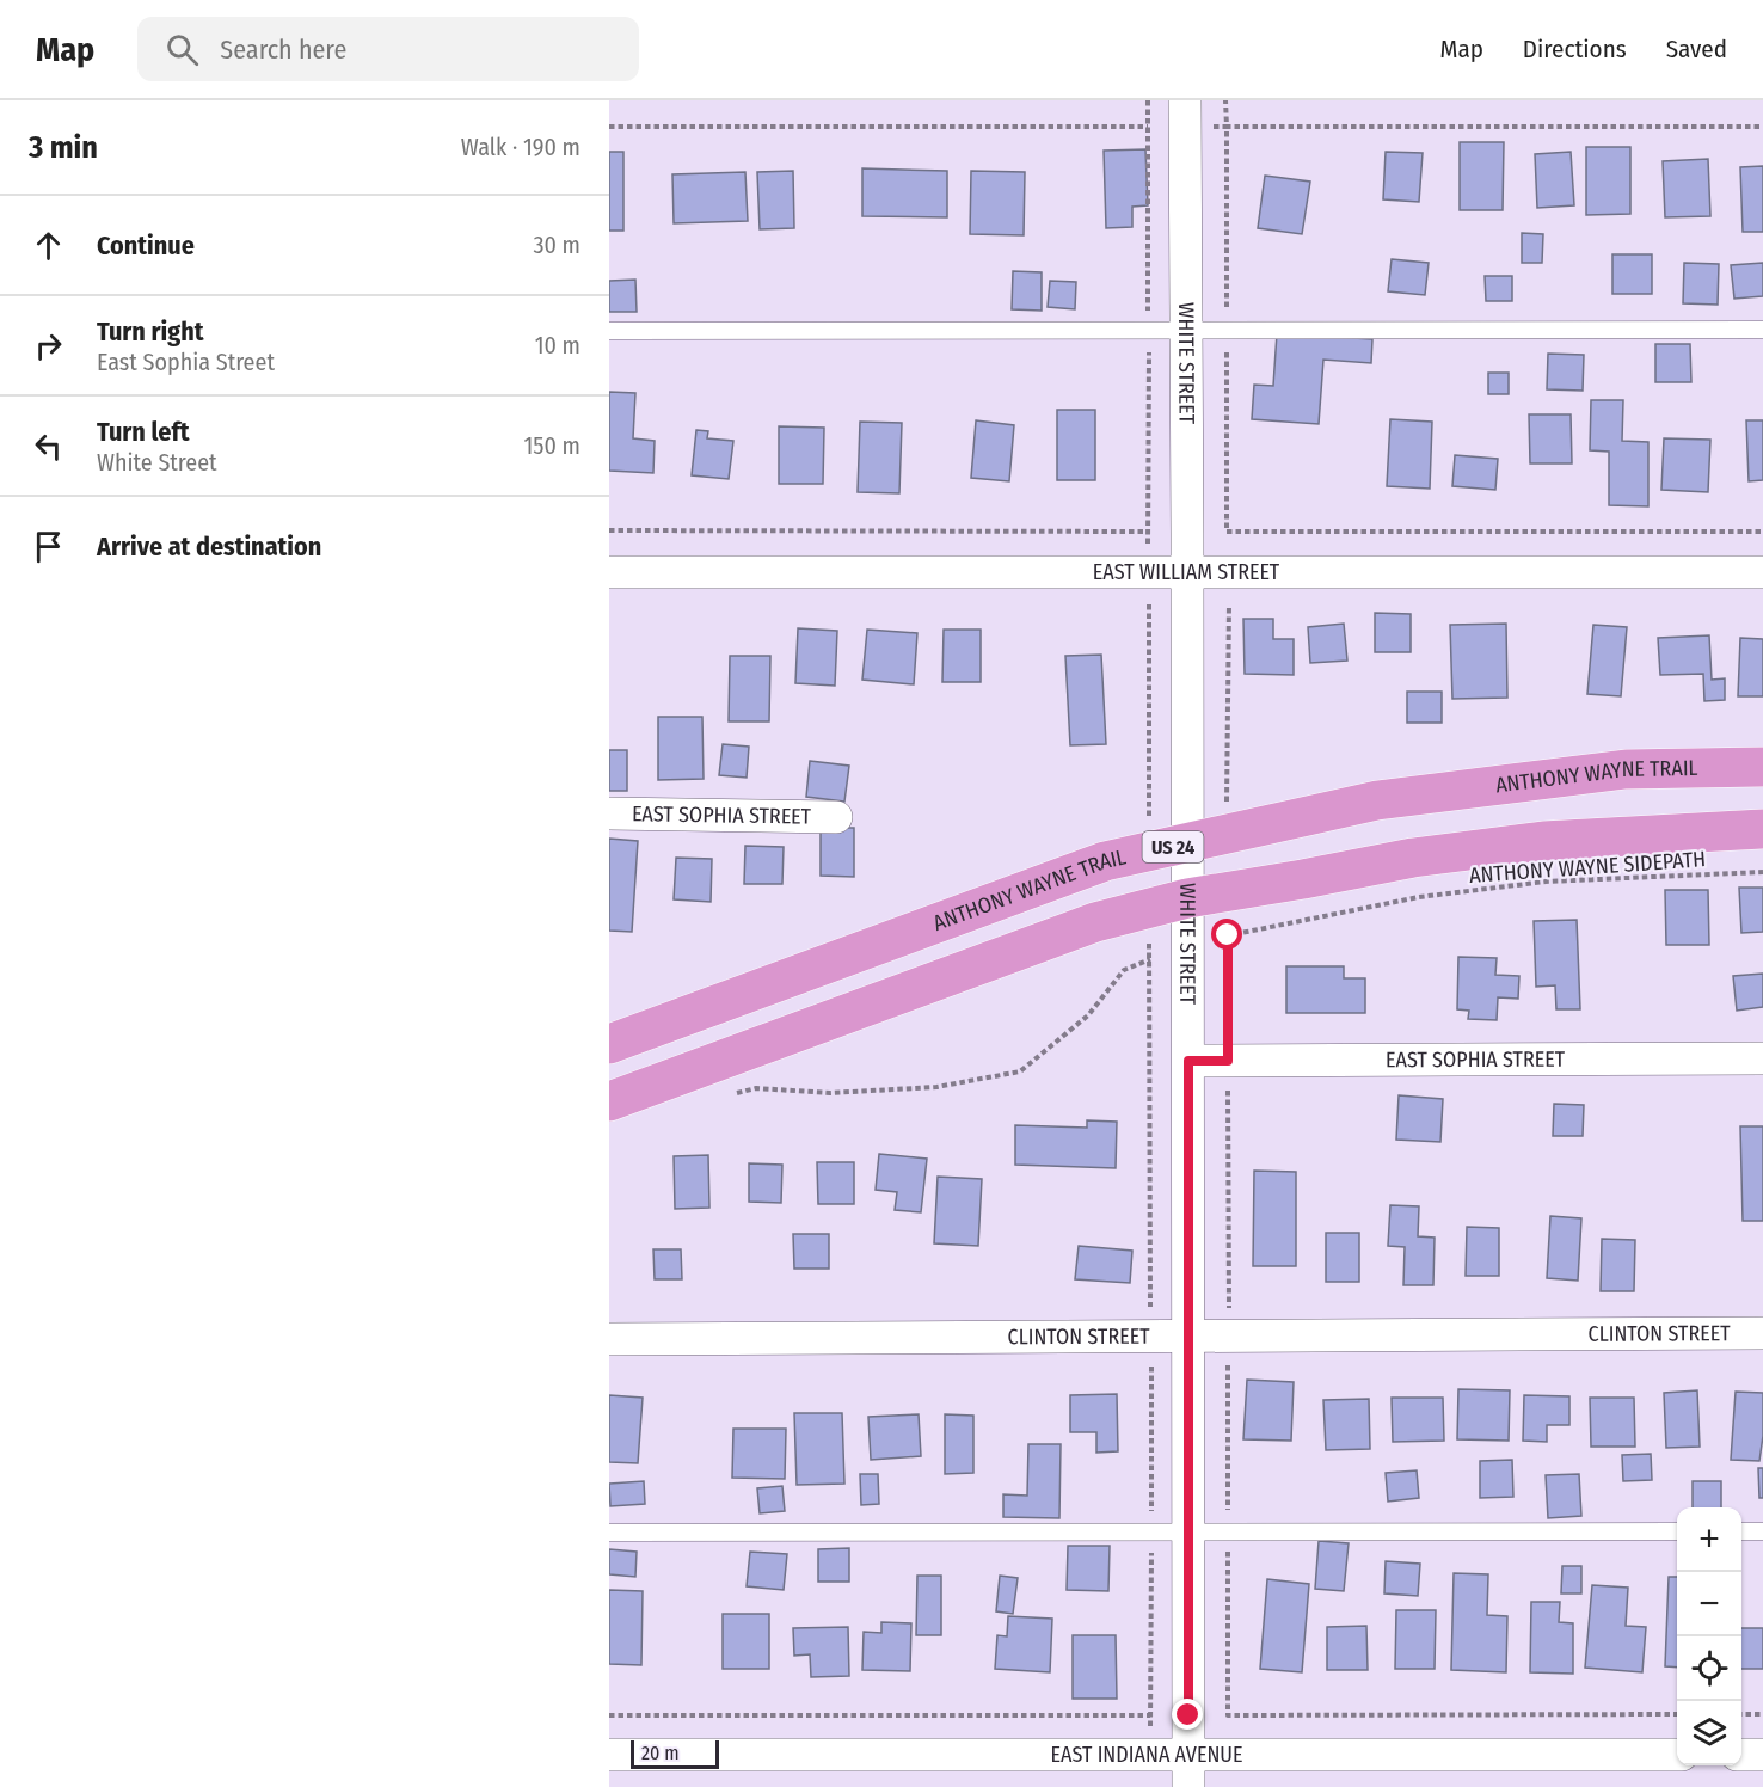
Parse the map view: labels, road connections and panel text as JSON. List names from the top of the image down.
{
  "streets": {
    "highway": ["ANTHONY WAYNE TRAIL", "US 24"],
    "street": [
      "WHITE STREET",
      "EAST WILLIAM STREET",
      "EAST SOPHIA STREET",
      "CLINTON STREET",
      "EAST INDIANA AVENUE"
    ],
    "path": ["ANTHONY WAYNE SIDEPATH"]
  },
  "crossings": [
    ["WHITE STREET", "EAST WILLIAM STREET"],
    ["WHITE STREET", "ANTHONY WAYNE TRAIL"],
    ["WHITE STREET", "EAST SOPHIA STREET"],
    ["WHITE STREET", "CLINTON STREET"],
    ["WHITE STREET", "EAST INDIANA AVENUE"]
  ],
  "scale_bar": "20 m",
  "page": {
    "header": "Map",
    "search": "Search here",
    "nav": ["Map", "Directions", "Saved"],
    "heading": ["3 min", "Walk · 190 m"],
    "list": [
      ["Continue", "30 m"],
      ["Turn right", "East Sophia Street", "10 m"],
      ["Turn left", "White Street", "150 m"],
      "Arrive at destination"
    ],
    "map_buttons": ["+", "−"],
    "scale": "20 m"
  }
}
